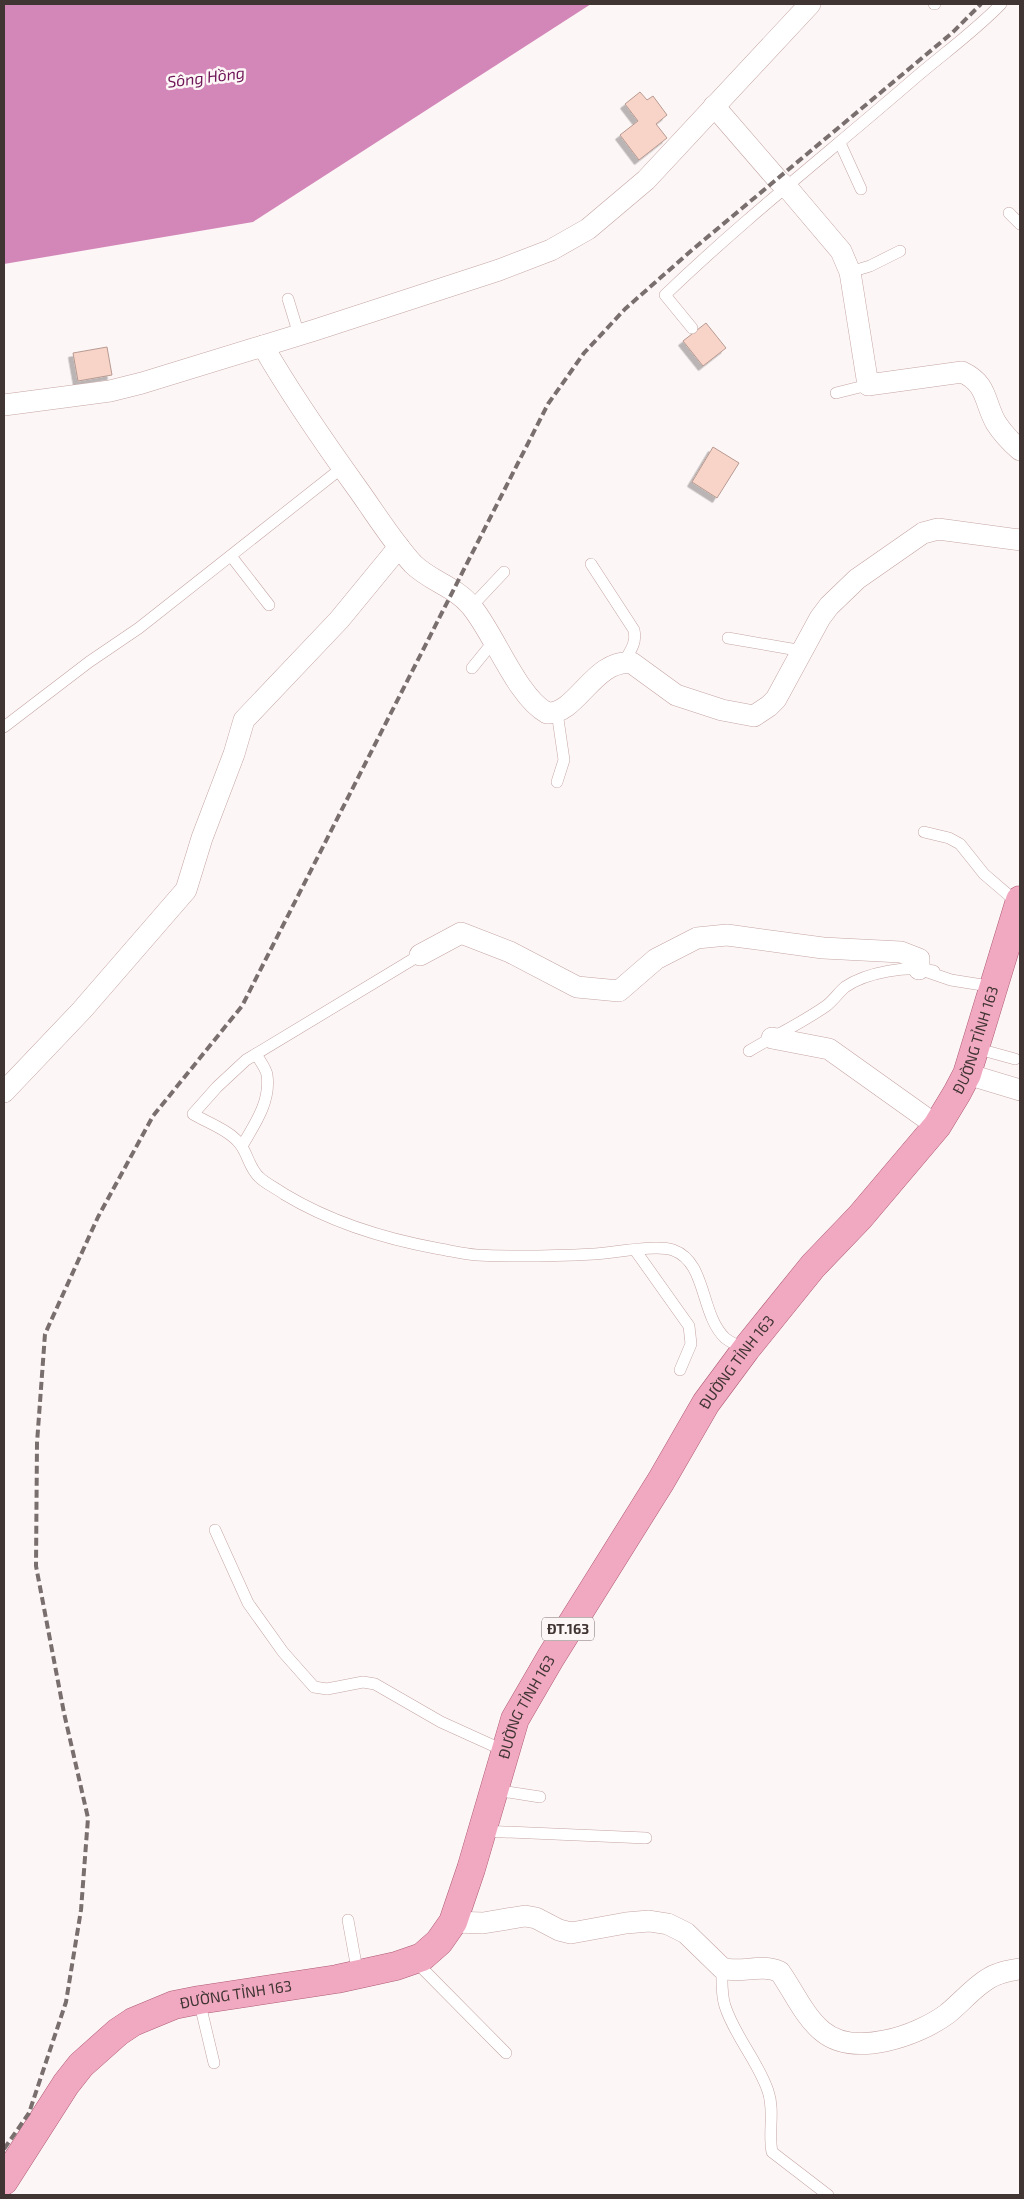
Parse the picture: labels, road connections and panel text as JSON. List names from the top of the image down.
{
  "streets": {
    "main road": ["ĐƯỜNG TỈNH 163", "ĐT.163"]
  },
  "water": ["Sông Hồng"]
}
